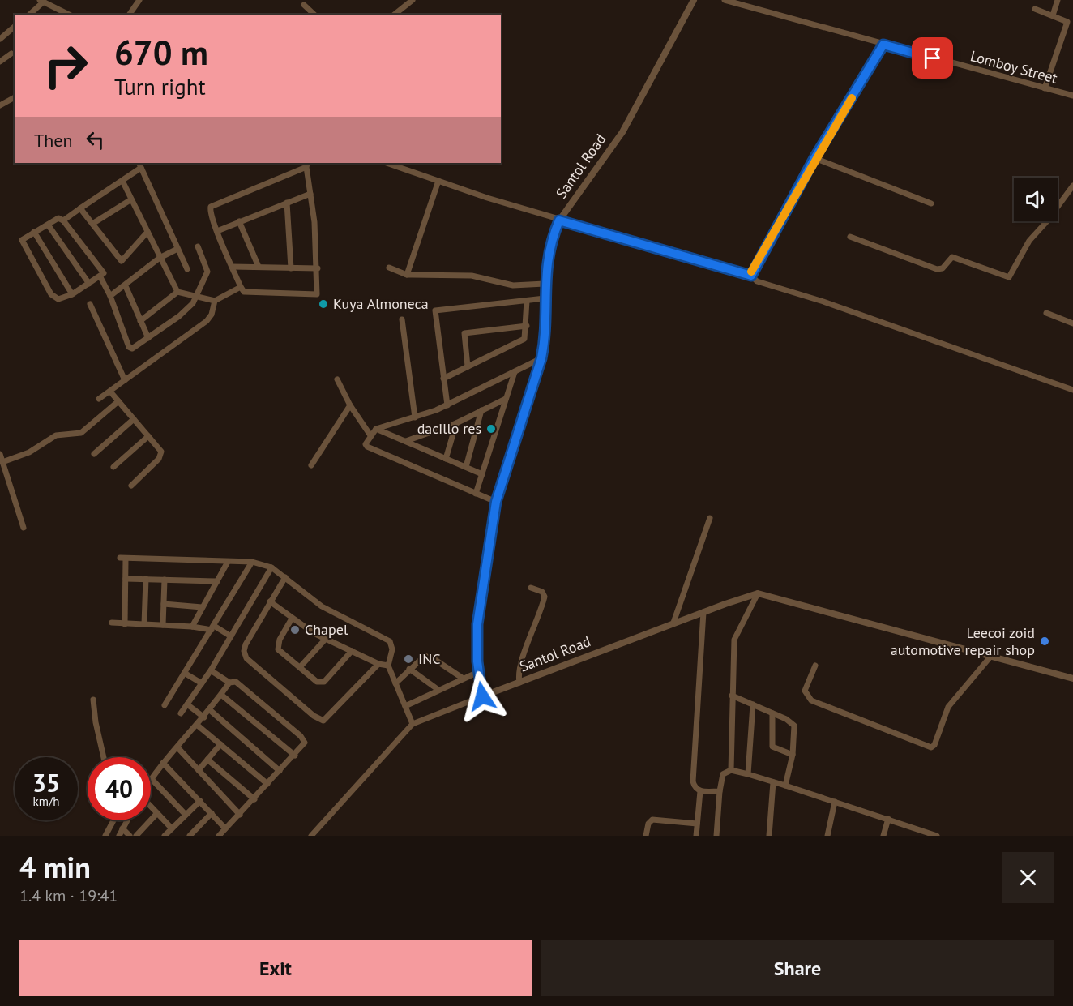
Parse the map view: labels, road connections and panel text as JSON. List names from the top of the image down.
{
  "streets": {
    "street": ["Lomboy Street", "Santol Road"]
  },
  "places": [
    "Kuya Almoneca",
    "dacillo res",
    "Chapel",
    "Leecoi zoid automotive repair shop",
    "INC"
  ],
  "page": {
    "turn": ["670 m", "Turn right"],
    "then": "Then",
    "speed": "35 km/h",
    "limit": "40",
    "heading": ["4 min", "1.4 km · 19:41"],
    "buttons": ["Exit", "Share"]
  }
}
